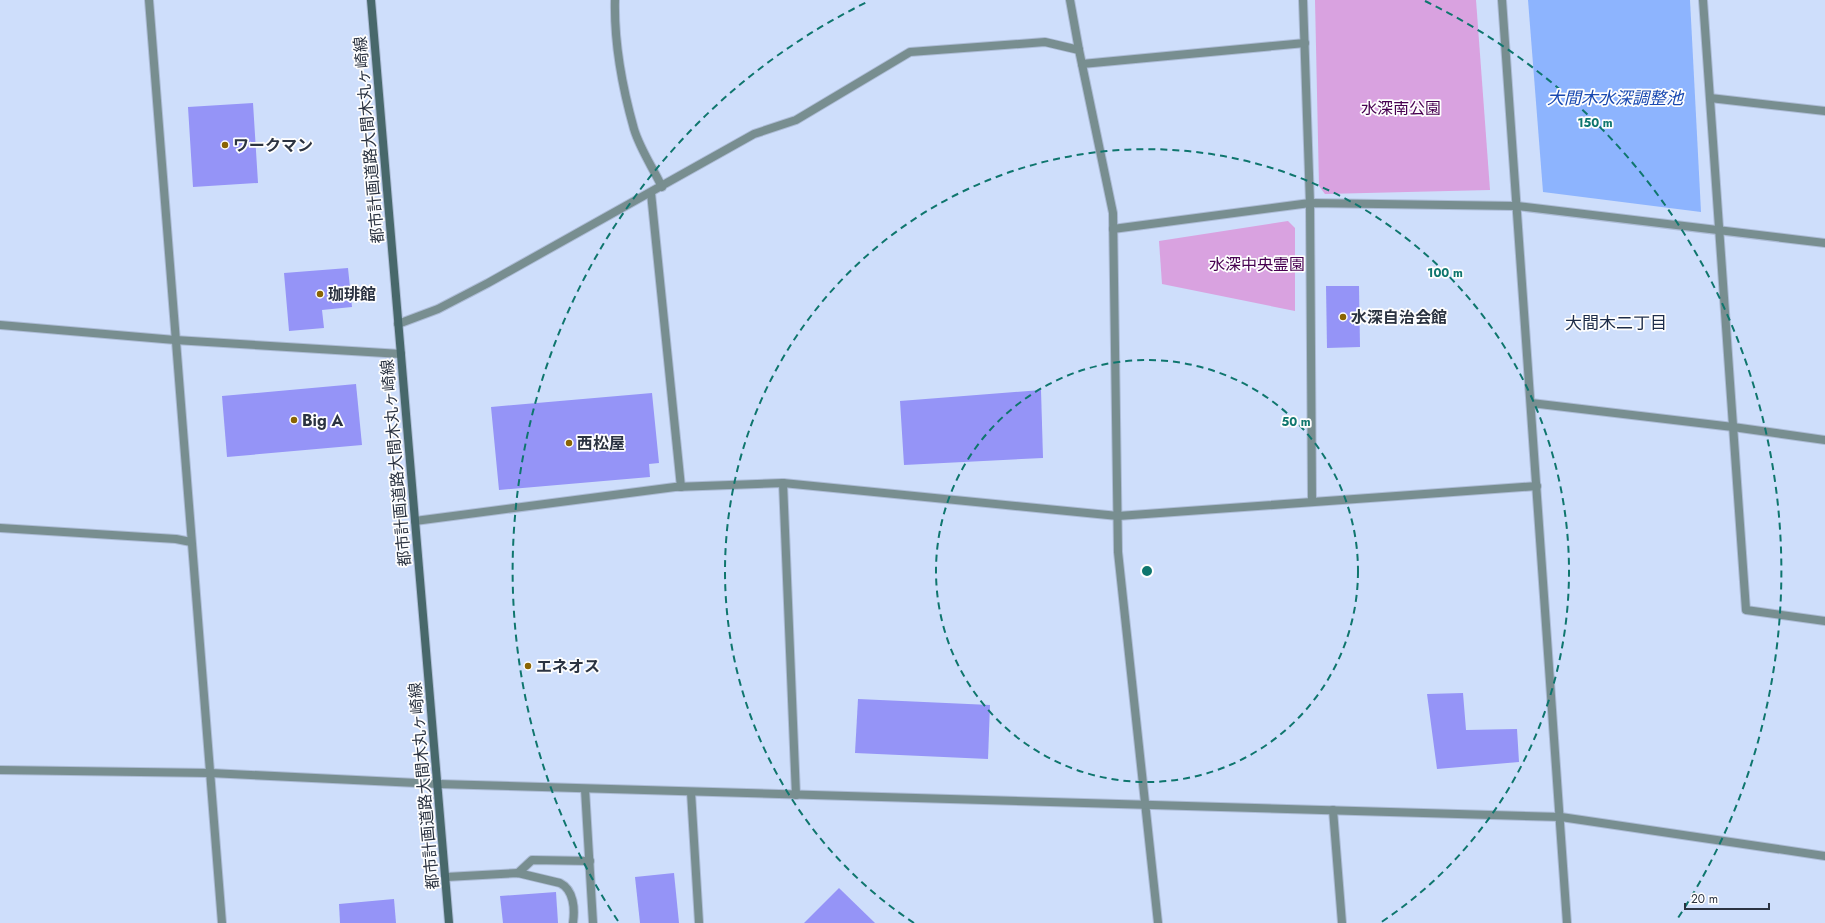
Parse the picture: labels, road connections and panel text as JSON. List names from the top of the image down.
{
  "streets": {
    "street": ["都市計画道路大間木丸ヶ崎線"]
  },
  "districts": ["大間木二丁目"],
  "water": ["大間木水深調整池"],
  "parks": ["水深南公園", "水深中央霊園"],
  "places": [
    "ワークマン",
    "珈琲館",
    "水深自治会館",
    "Big A",
    "西松屋",
    "エネオス"
  ],
  "scale_bar": "20 m",
  "rings": ["150 m", "100 m", "50 m"]
}
